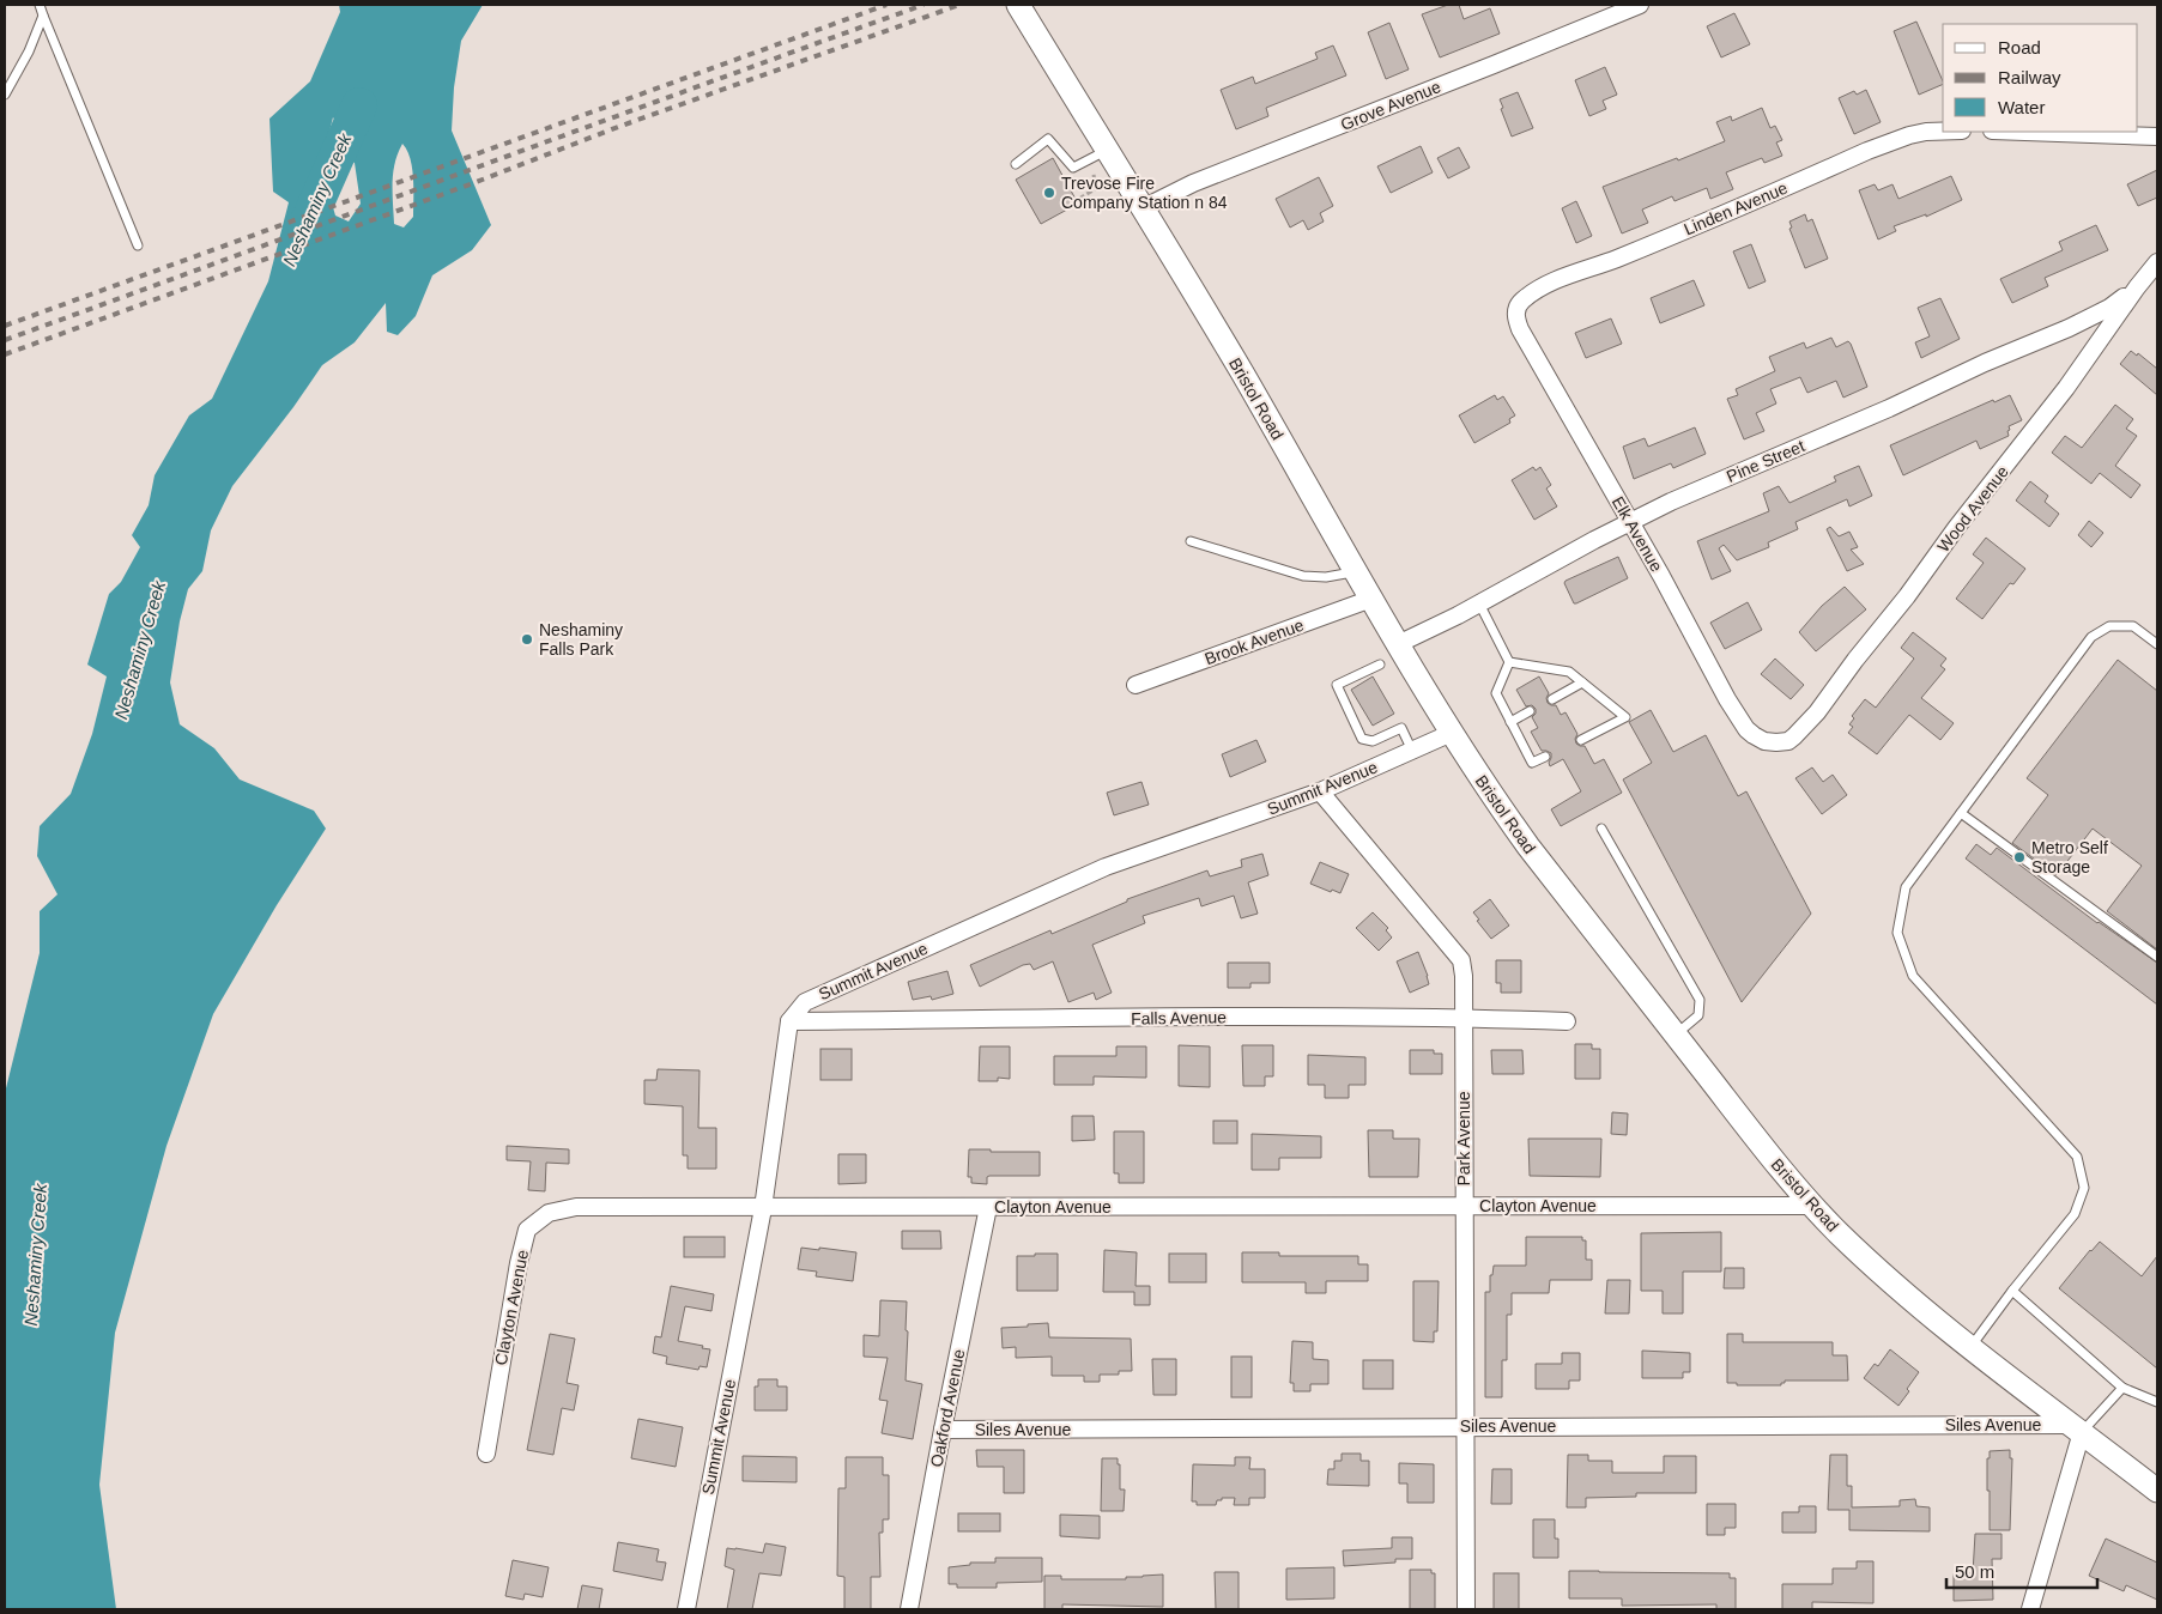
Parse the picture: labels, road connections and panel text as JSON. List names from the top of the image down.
{
  "streets": {
    "main road": ["Bristol Road"],
    "street": [
      "Grove Avenue",
      "Linden Avenue",
      "Pine Street",
      "Wood Avenue",
      "Elk Avenue",
      "Brook Avenue",
      "Summit Avenue",
      "Falls Avenue",
      "Park Avenue",
      "Clayton Avenue",
      "Oakford Avenue",
      "Siles Avenue"
    ]
  },
  "crossings": [
    ["Grove Avenue", "Bristol Road"],
    ["Linden Avenue", "Elk Avenue"],
    ["Bristol Road", "Pine Street"],
    ["Bristol Road", "Brook Avenue"],
    ["Bristol Road", "Summit Avenue"],
    ["Bristol Road", "Clayton Avenue"],
    ["Bristol Road", "Siles Avenue"],
    ["Pine Street", "Wood Avenue"],
    ["Pine Street", "Elk Avenue"],
    ["Wood Avenue", "Elk Avenue"],
    ["Summit Avenue", "Falls Avenue"],
    ["Summit Avenue", "Park Avenue"],
    ["Summit Avenue", "Clayton Avenue"],
    ["Falls Avenue", "Park Avenue"],
    ["Park Avenue", "Clayton Avenue"],
    ["Park Avenue", "Siles Avenue"],
    ["Clayton Avenue", "Oakford Avenue"],
    ["Oakford Avenue", "Siles Avenue"]
  ],
  "water": ["Neshaminy Creek"],
  "places": ["Trevose Fire Company Station n 84", "Neshaminy Falls Park", "Metro Self Storage"],
  "legend": ["Road", "Railway", "Water"],
  "scale_bar": "50 m"
}
